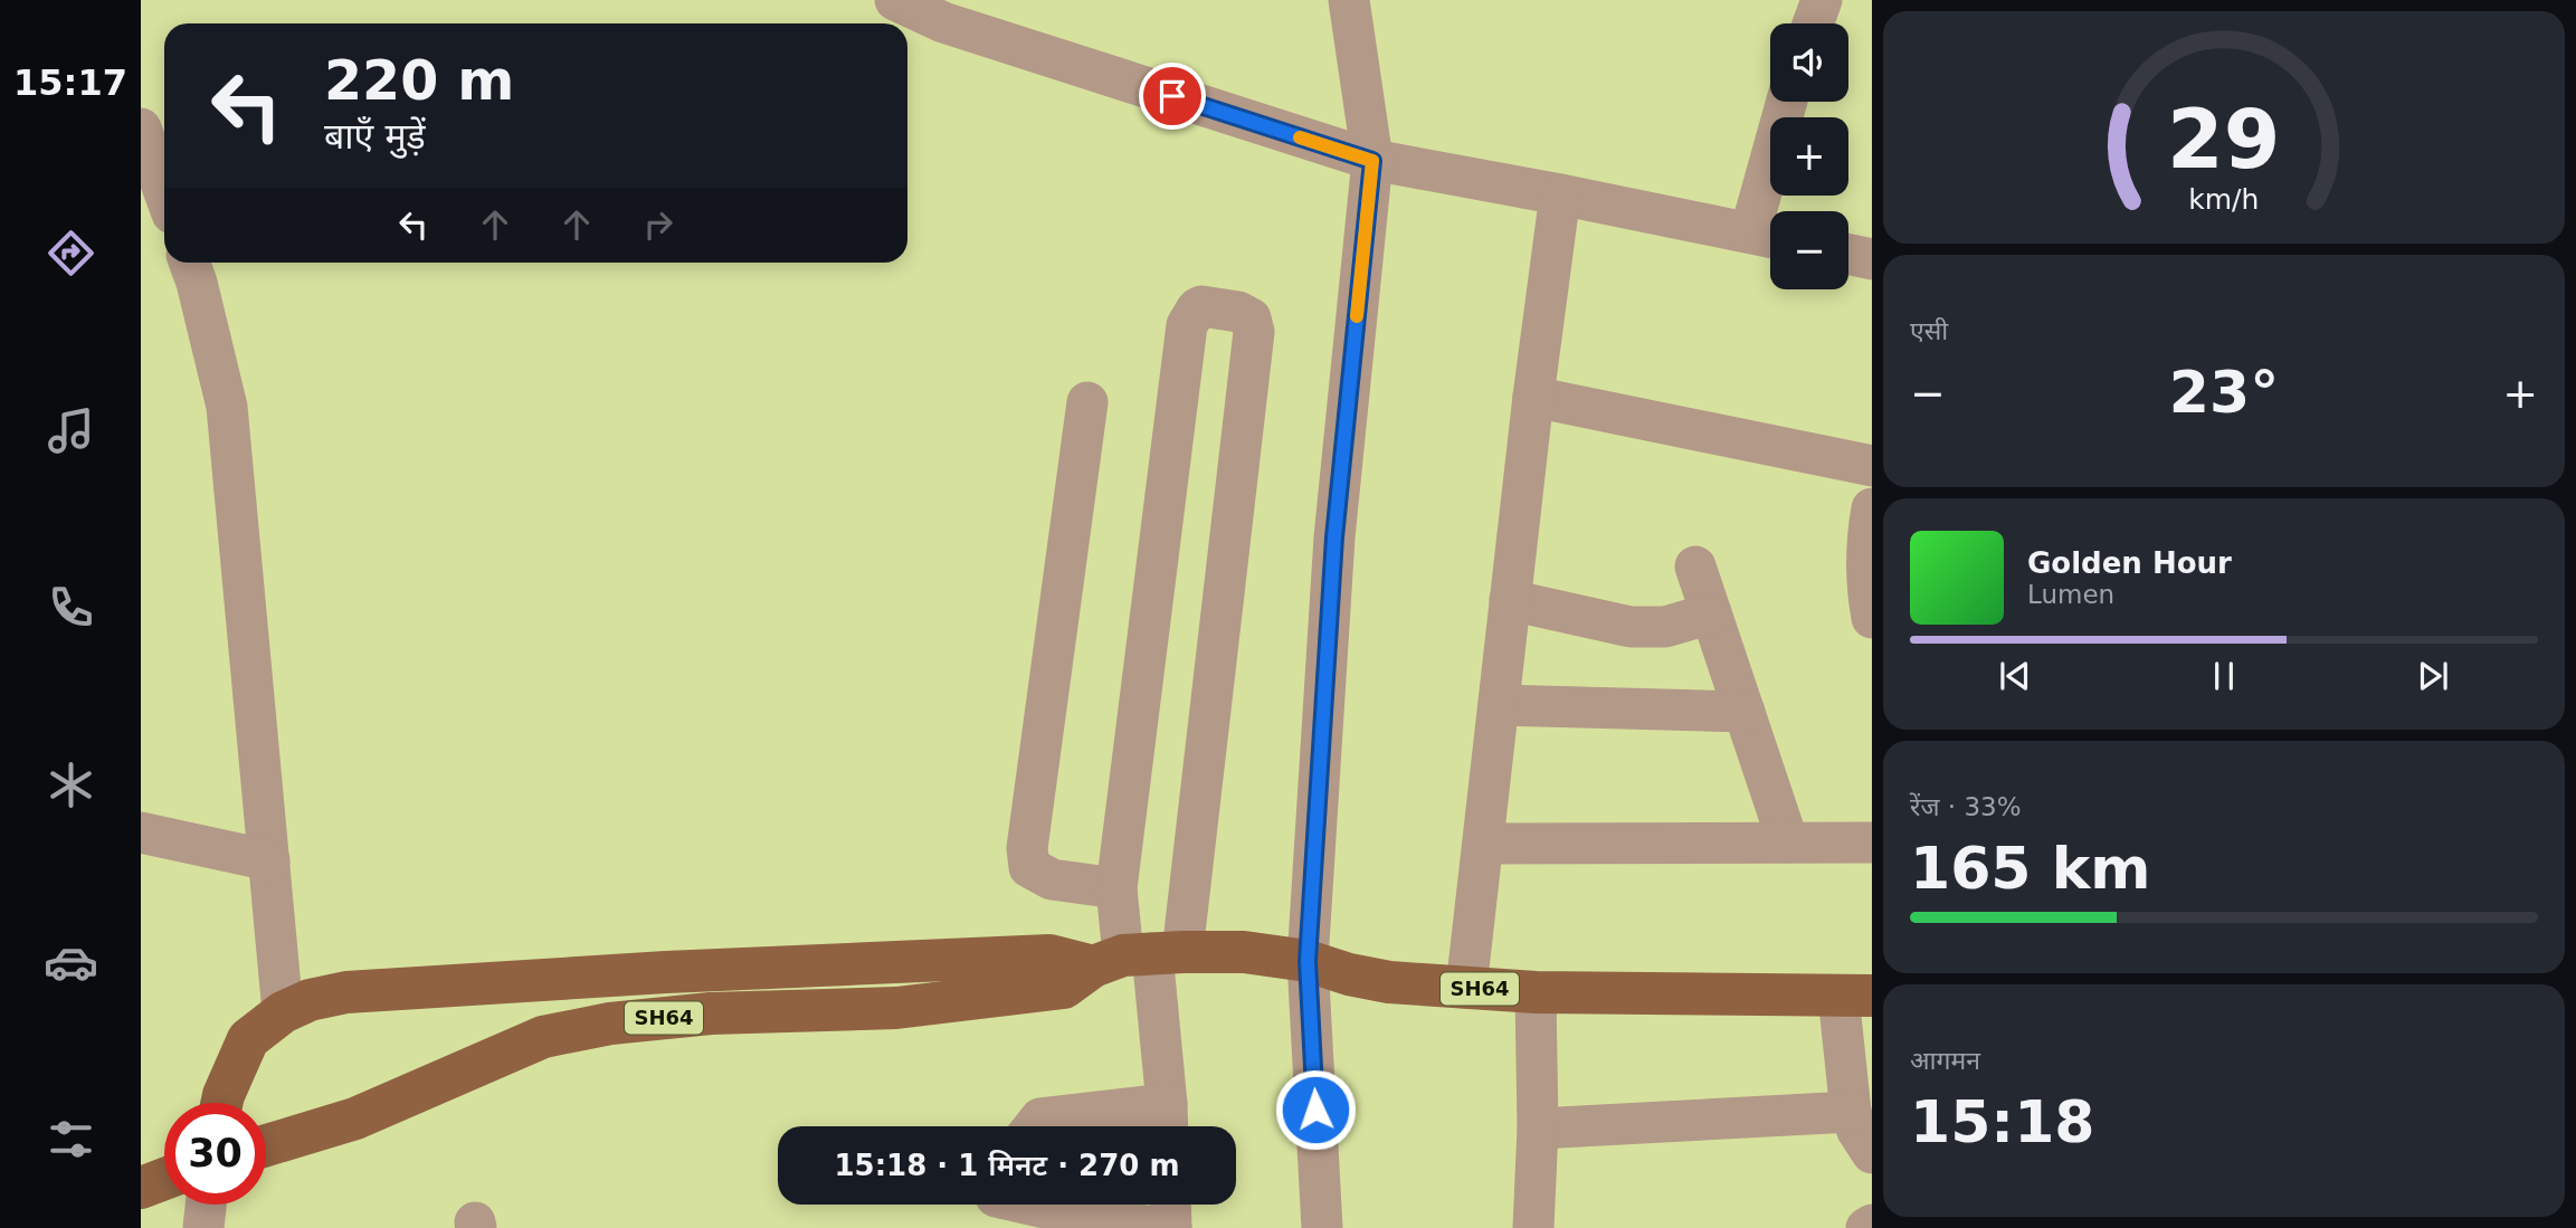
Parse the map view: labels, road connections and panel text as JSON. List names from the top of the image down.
{
  "streets": {
    "main road": ["SH64"]
  },
  "page": {
    "tabs": "15:17",
    "map_buttons": ["+", "−"],
    "turn": ["220 m", "बाएँ मुड़ें"],
    "tile": [
      "एसी",
      ["रेंज · 33%", "165 km"],
      ["आगमन", "15:18"]
    ],
    "heat": ["−", "23°", "+"],
    "song": ["Golden Hour", "Lumen"],
    "limit": "30",
    "trip": "15:18 · 1 मिनट · 270 m",
    "gauge": ["29", "km/h"]
  }
}
